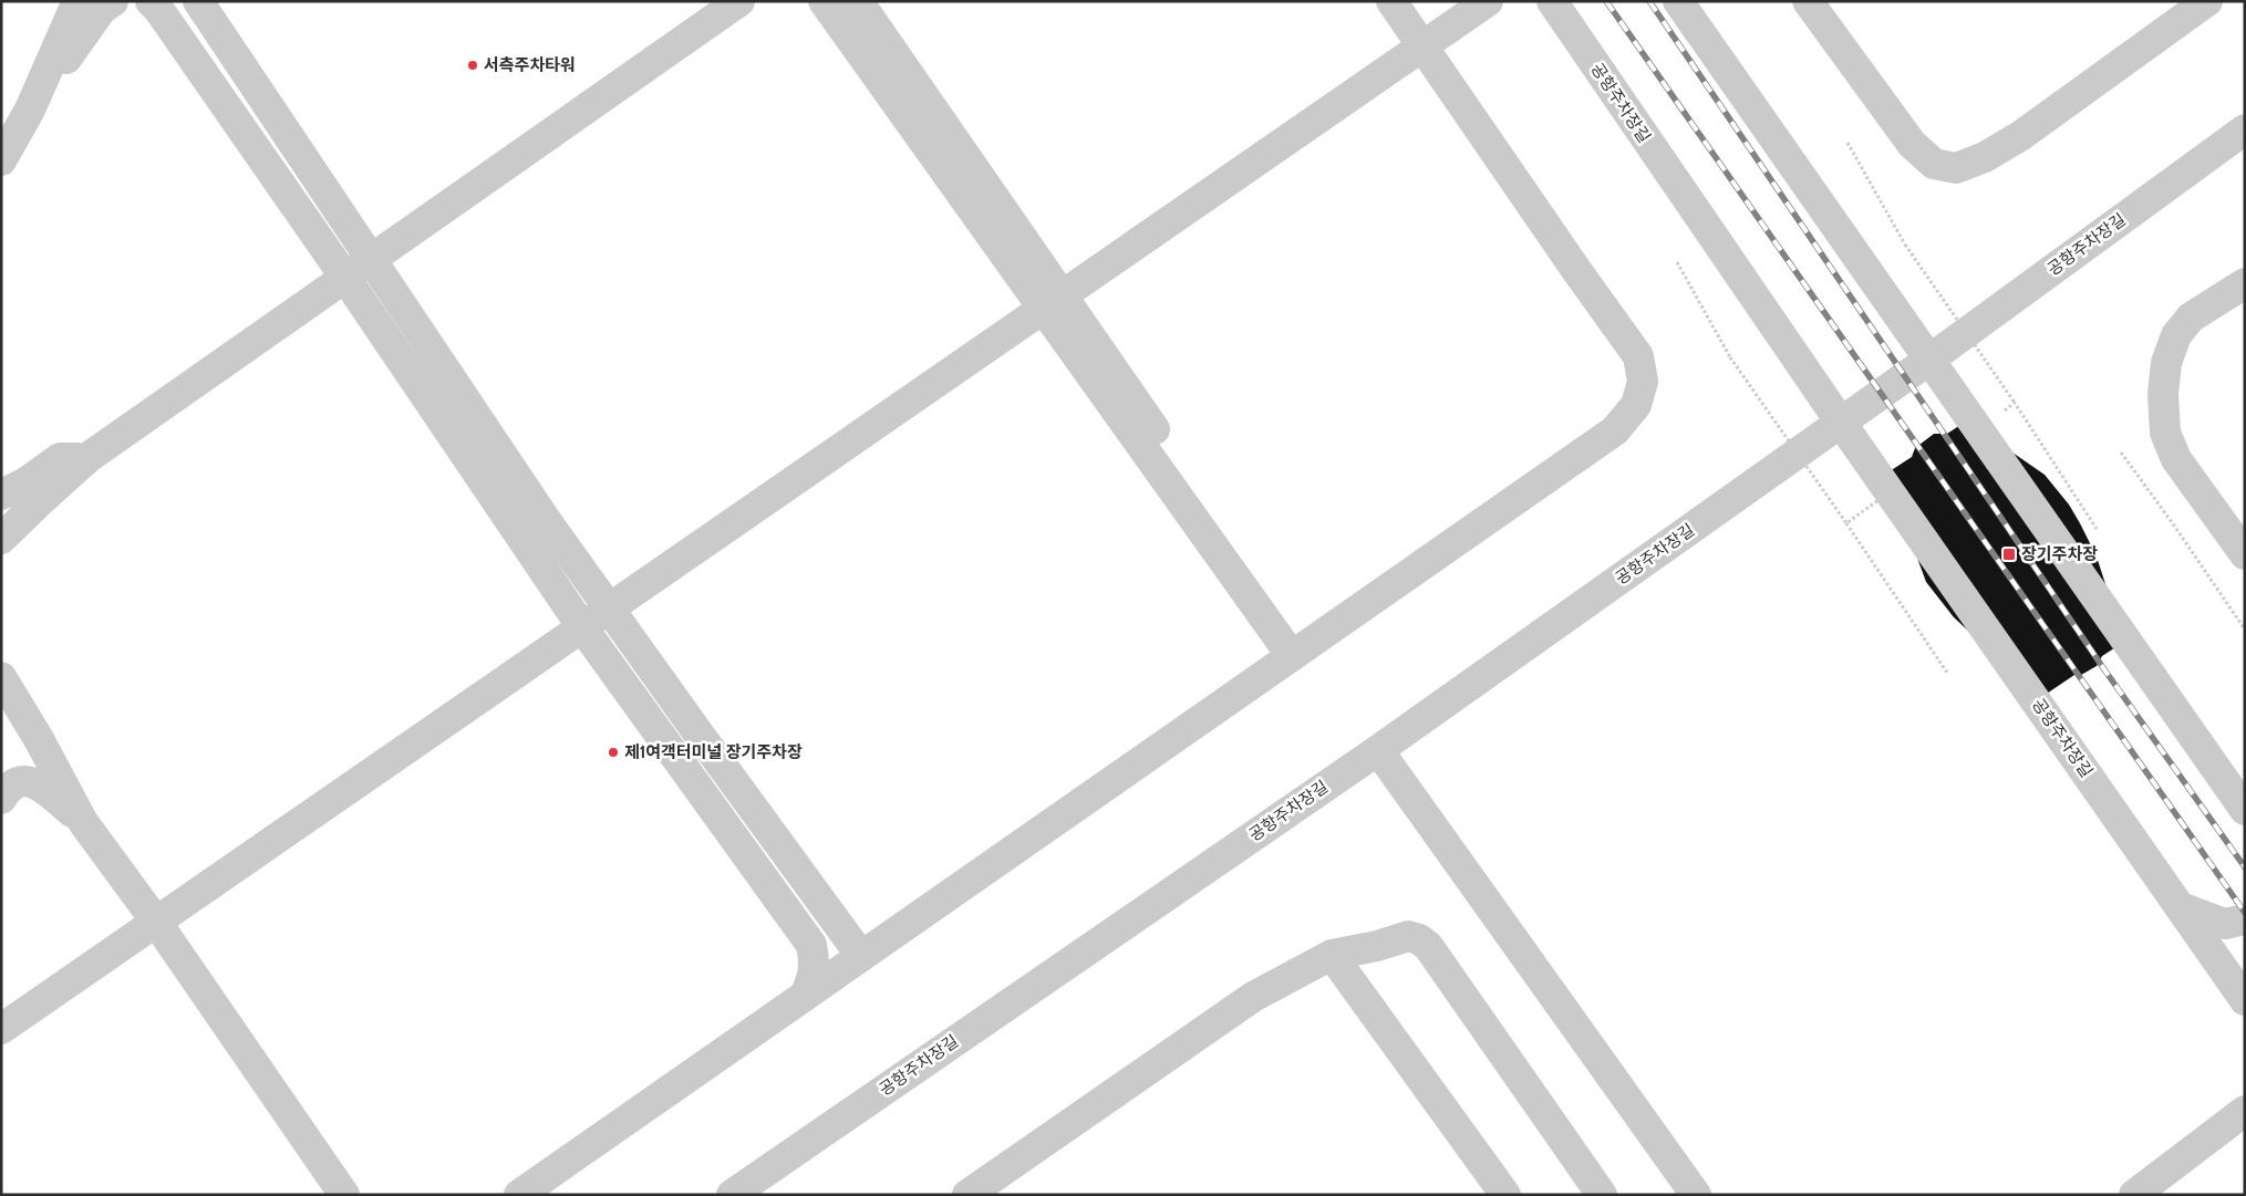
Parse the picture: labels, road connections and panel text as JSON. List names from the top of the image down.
{
  "streets": {
    "lane": ["공항주차장길"]
  },
  "places": {
    "other": ["서측주차타워", "제1여객터미널 장기주차장"],
    "transit": ["장기주차장"]
  }
}
